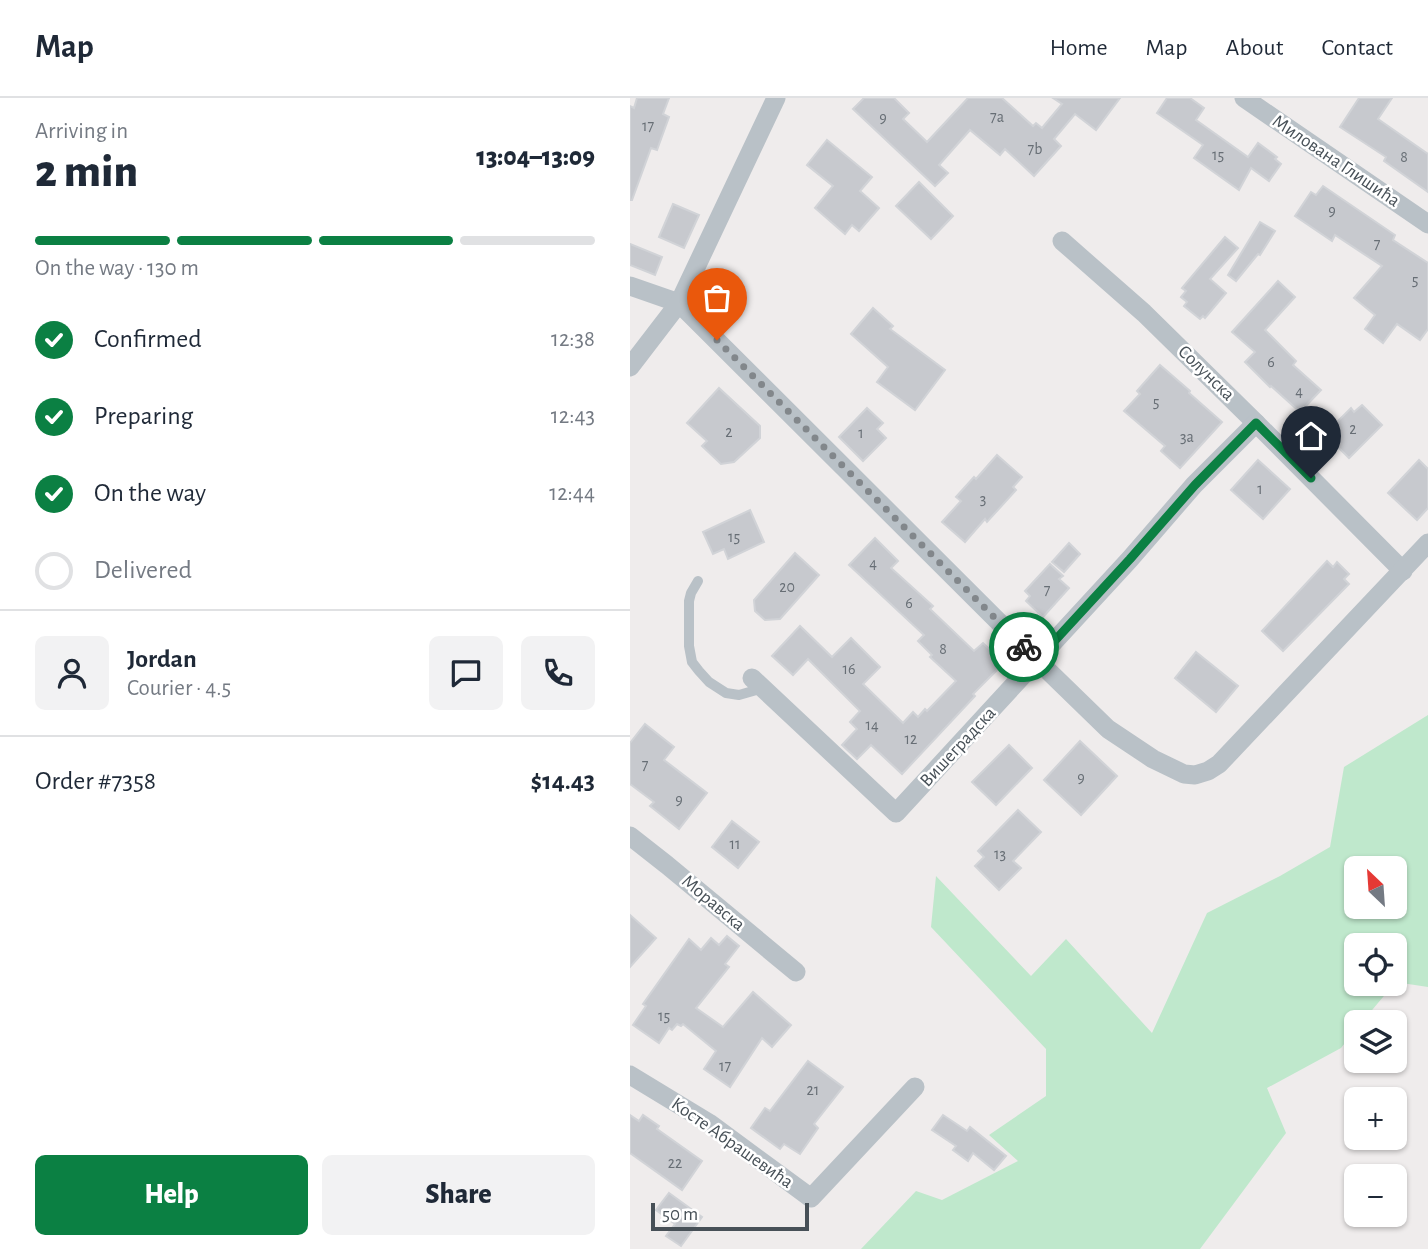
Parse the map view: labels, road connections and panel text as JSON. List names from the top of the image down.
{
  "streets": {
    "street": [
      "Милована Глишића",
      "Солунска",
      "Вишеградска",
      "Моравска",
      "Косте Абрашевића"
    ]
  },
  "house_numbers": [
    "7a",
    "9",
    "17",
    "7b",
    "15",
    "8",
    "9",
    "7",
    "5",
    "6",
    "4",
    "5",
    "2",
    "2",
    "1",
    "3a",
    "1",
    "3",
    "15",
    "4",
    "20",
    "7",
    "6",
    "8",
    "16",
    "14",
    "12",
    "7",
    "9",
    "9",
    "11",
    "13",
    "15",
    "17",
    "21",
    "22"
  ],
  "scale_bar": "50 m",
  "north": "top left",
  "page": {
    "header": "Map",
    "nav": [
      "Home",
      "Map",
      "About",
      "Contact"
    ],
    "heading": ["2 min", "Arriving in", "13:04–13:09"],
    "panel": [
      "Jordan",
      "Courier · 4.5",
      "Order #7358",
      "$14.43"
    ],
    "bar": "On the way · 130 m",
    "list": [
      ["Confirmed", "12:38"],
      ["Preparing", "12:43"],
      ["On the way", "12:44"],
      "Delivered"
    ],
    "map_buttons": ["+", "−"],
    "buttons": ["Help", "Share"],
    "scale": "50 m"
  }
}
